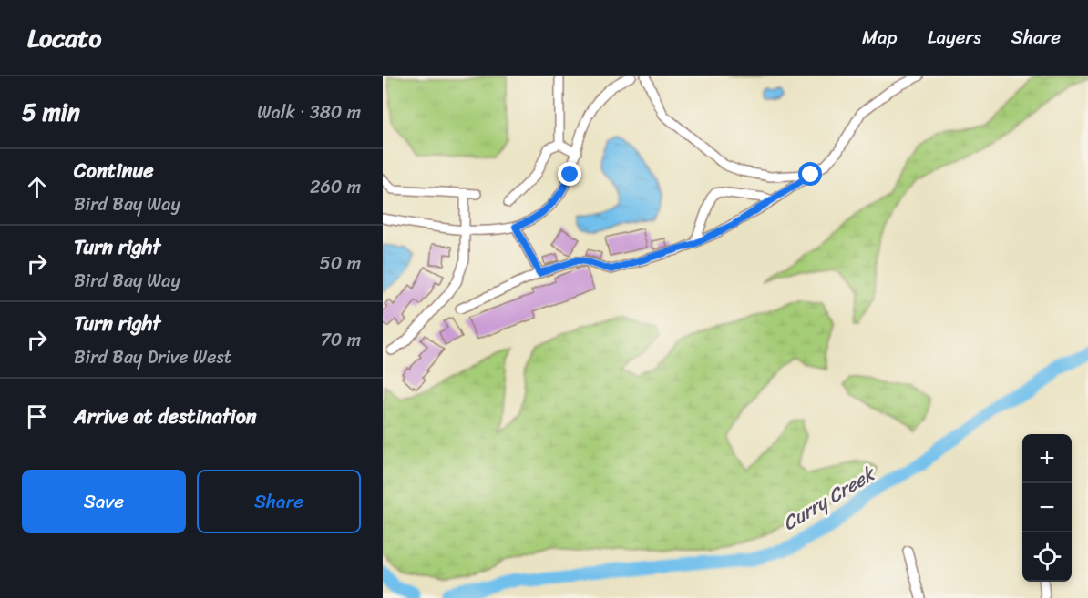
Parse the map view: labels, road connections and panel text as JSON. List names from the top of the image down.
{
  "water": ["Curry Creek"],
  "page": {
    "header": "Locato",
    "nav": ["Map", "Layers", "Share"],
    "heading": ["5 min", "Walk · 380 m"],
    "list": [
      ["Continue", "Bird Bay Way", "260 m"],
      ["Turn right", "Bird Bay Way", "50 m"],
      ["Turn right", "Bird Bay Drive West", "70 m"],
      "Arrive at destination"
    ],
    "map_buttons": ["+", "−"],
    "buttons": ["Save", "Share"]
  }
}
